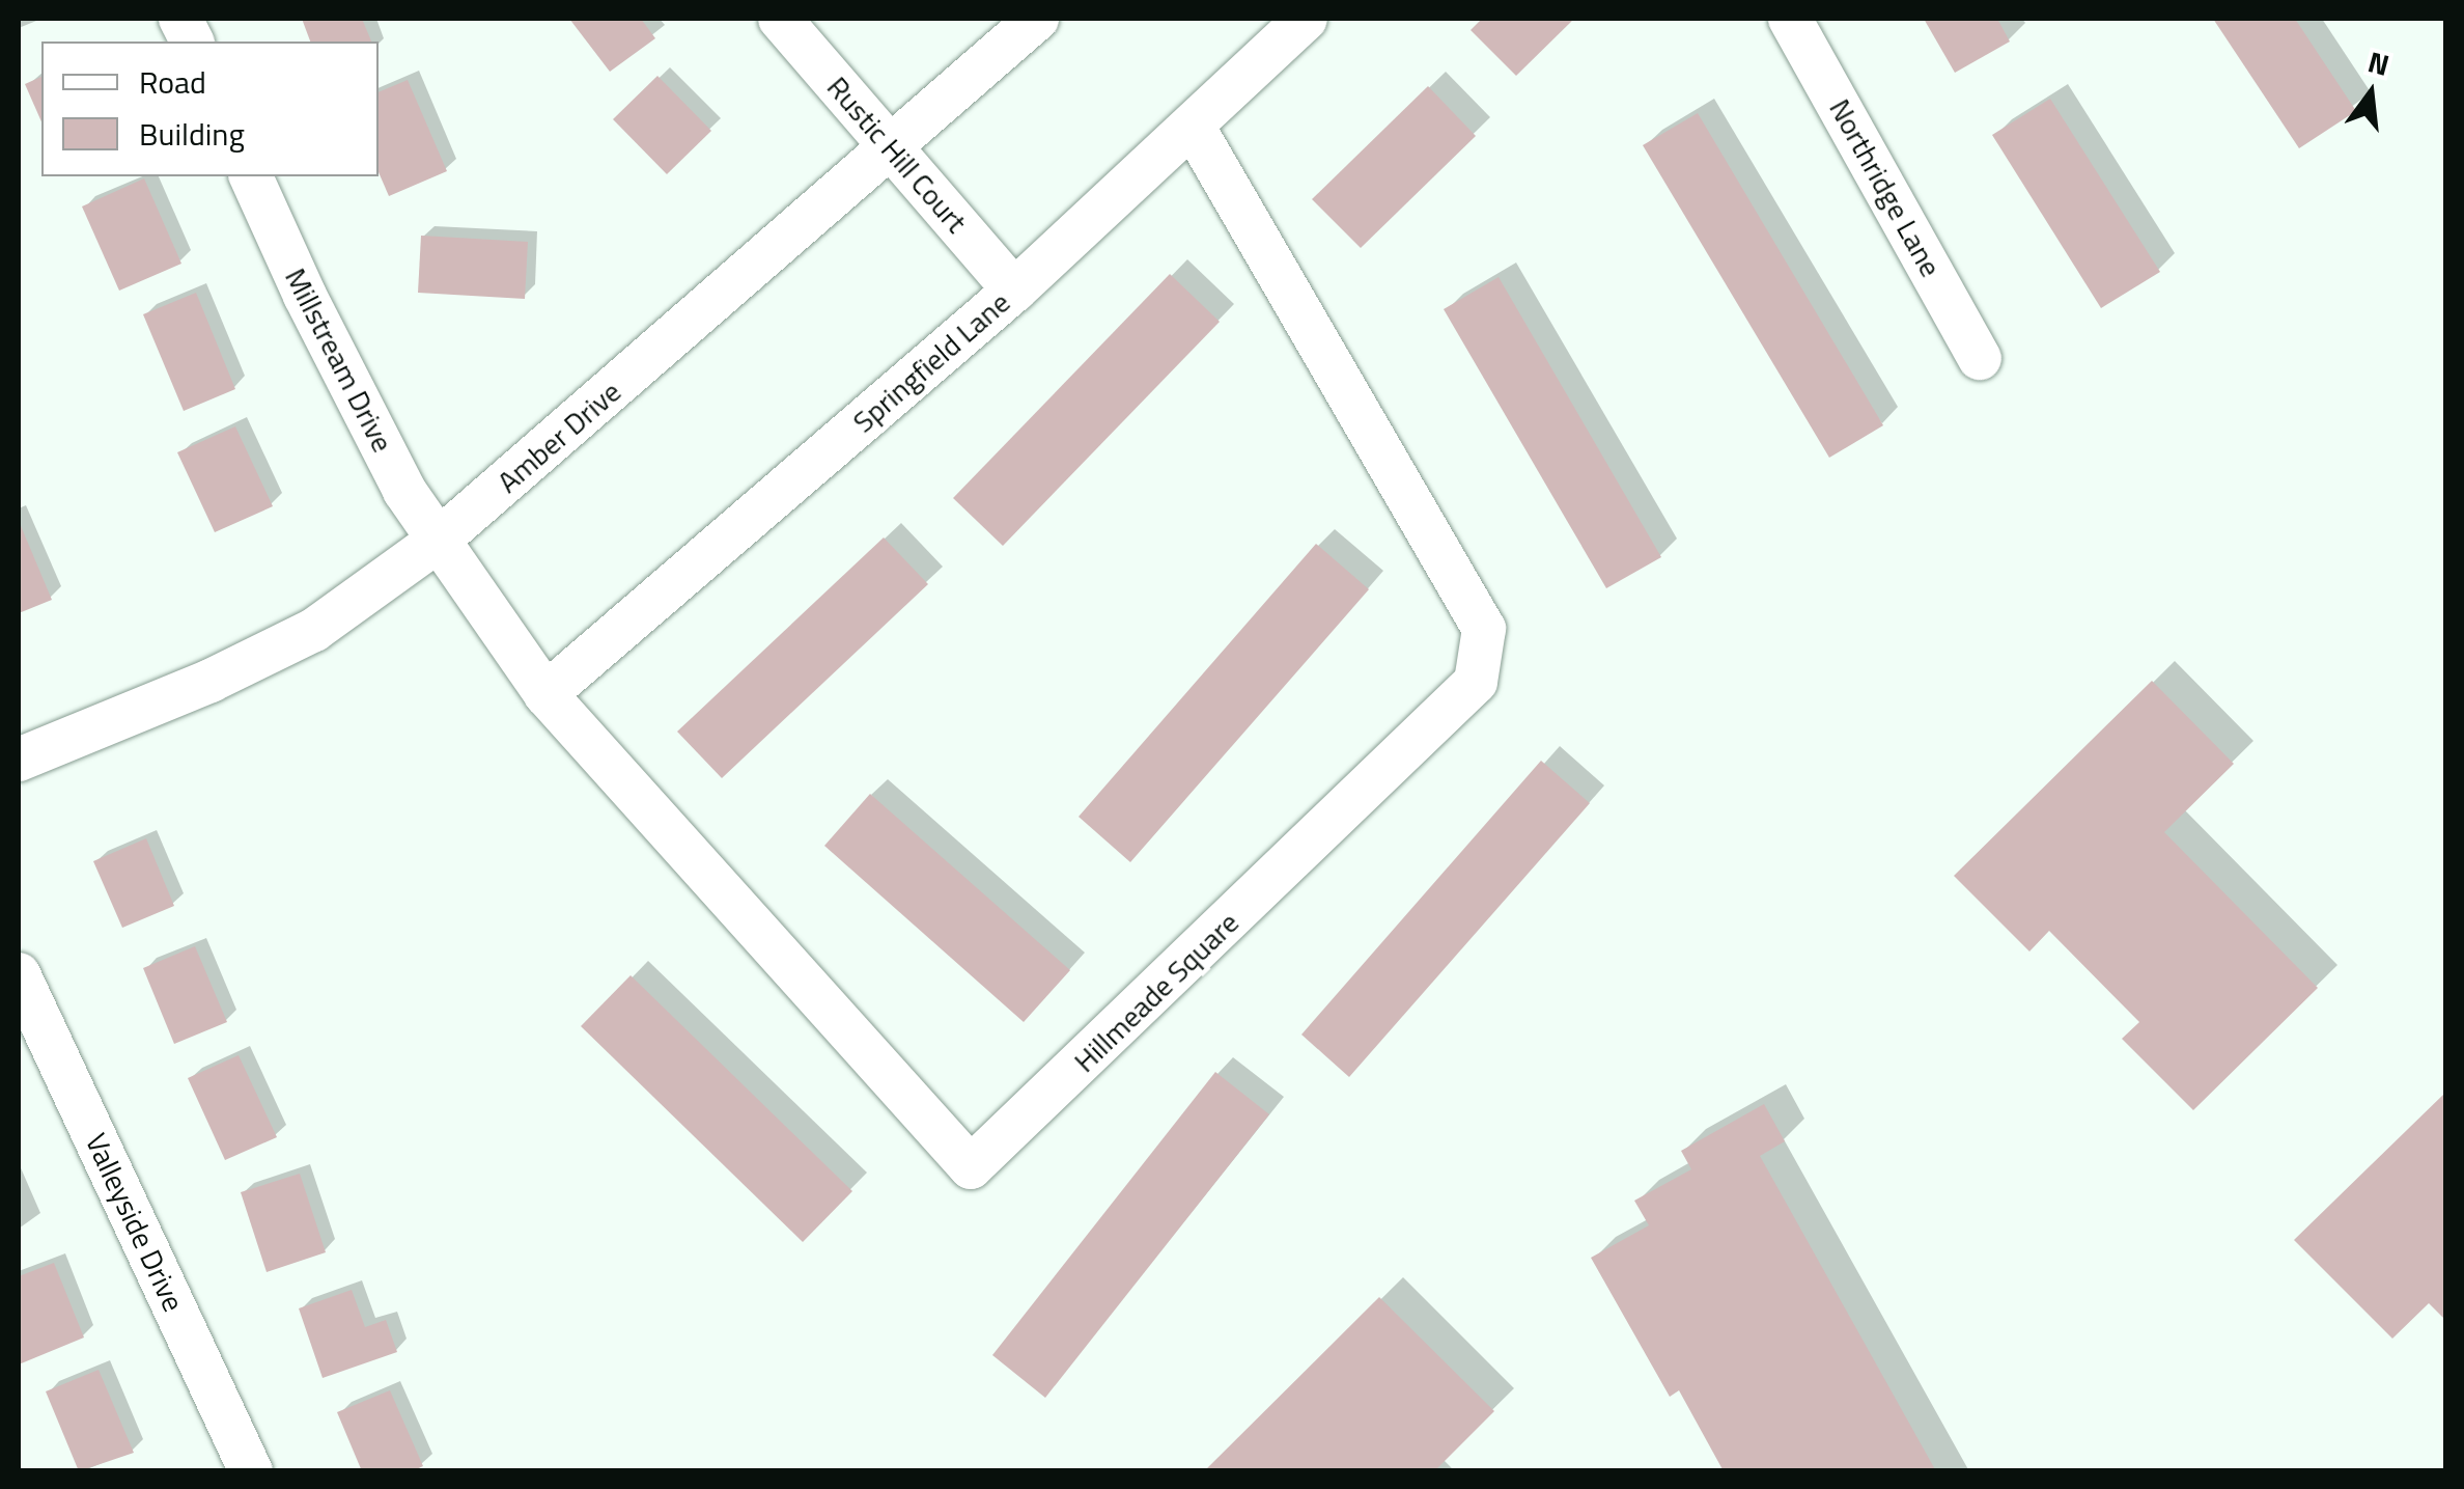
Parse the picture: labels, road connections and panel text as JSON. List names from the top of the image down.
{
  "streets": {
    "street": [
      "Rustic Hill Court",
      "Northridge Lane",
      "Millstream Drive",
      "Springfield Lane",
      "Amber Drive",
      "Hillmeade Square",
      "Valleyside Drive"
    ]
  },
  "crossings": [
    ["Rustic Hill Court", "Springfield Lane"],
    ["Rustic Hill Court", "Amber Drive"],
    ["Millstream Drive", "Amber Drive"],
    ["Millstream Drive", "Hillmeade Square"],
    ["Springfield Lane", "Hillmeade Square"],
    ["Amber Drive", "Hillmeade Square"]
  ],
  "legend": ["Road", "Building"],
  "north": "top"
}
